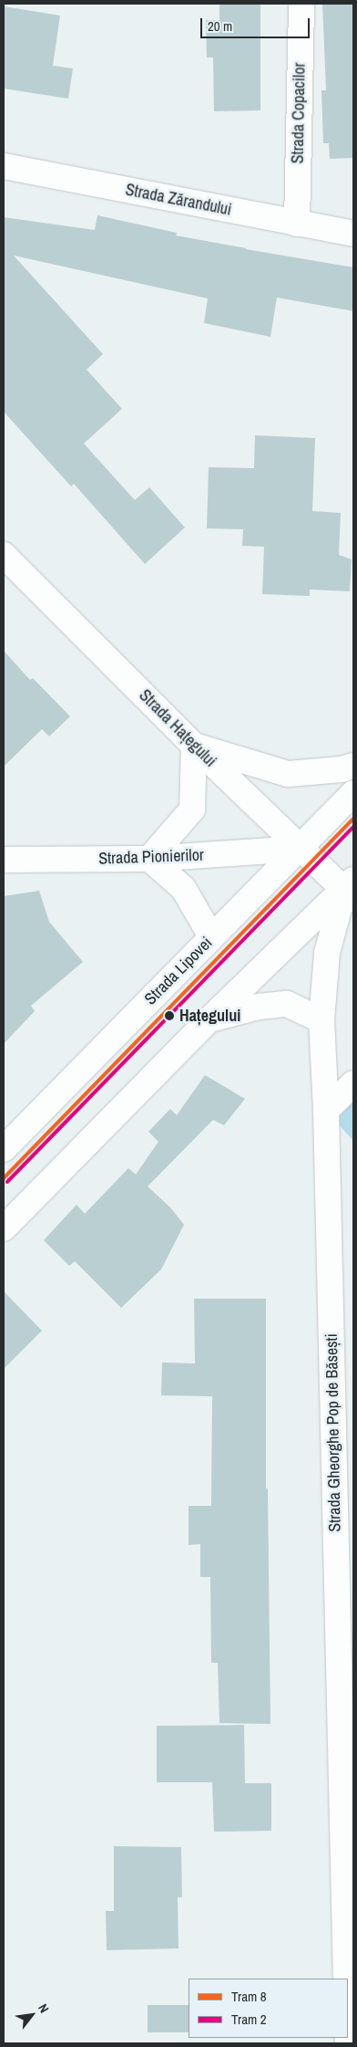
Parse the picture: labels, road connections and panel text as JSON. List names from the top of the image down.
{
  "streets": {
    "street": [
      "Strada Copacilor",
      "Strada Zărandului",
      "Strada Hațegului",
      "Strada Pionierilor",
      "Strada Lipovei",
      "Strada Gheorghe Pop de Băsești"
    ]
  },
  "crossings": [
    ["Strada Copacilor", "Strada Zărandului"],
    ["Strada Hațegului", "Strada Pionierilor"],
    ["Strada Hațegului", "Strada Lipovei"],
    ["Strada Hațegului", "Strada Gheorghe Pop de Băsești"],
    ["Strada Pionierilor", "Strada Lipovei"]
  ],
  "places": ["Hațegului"],
  "lines": ["tram line 8", "tram line 2"],
  "legend": ["Tram 8", "Tram 2"],
  "scale_bar": "20 m",
  "north": "top right"
}
